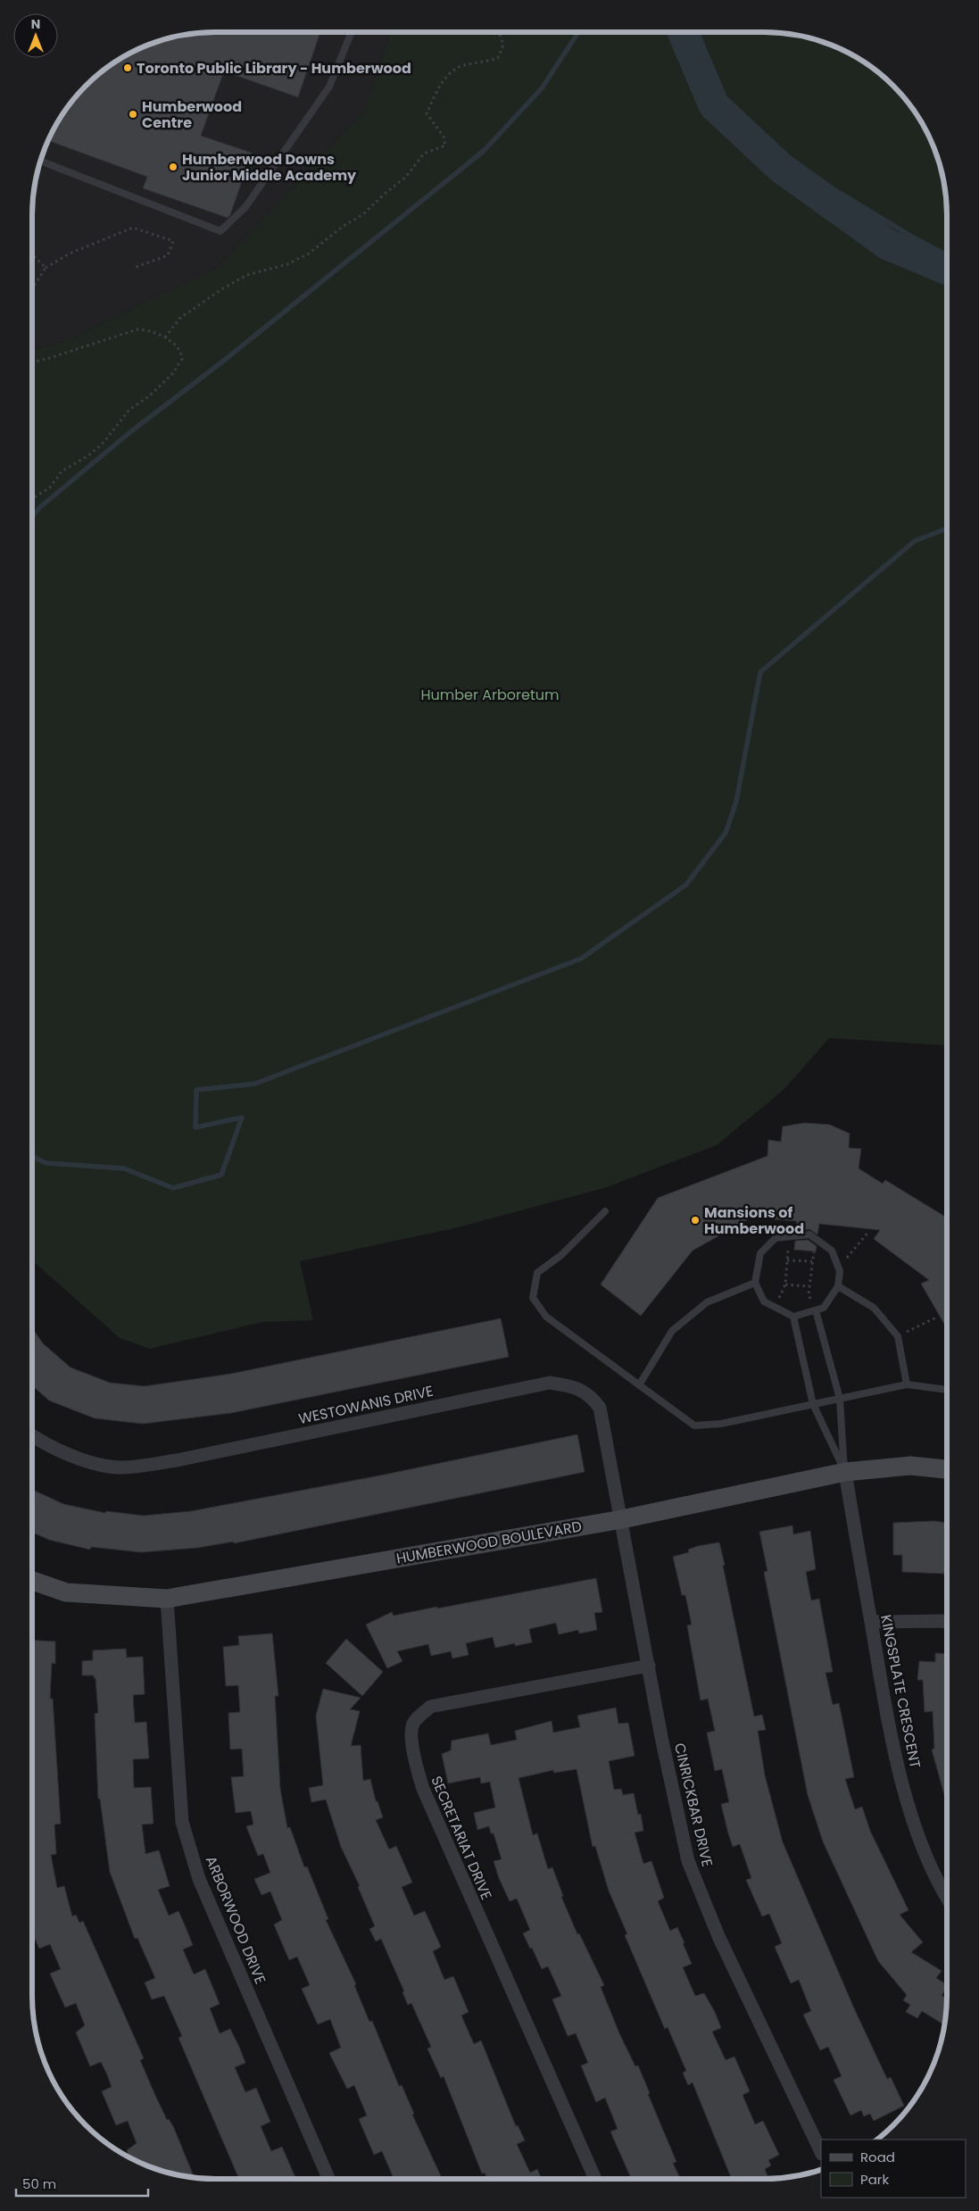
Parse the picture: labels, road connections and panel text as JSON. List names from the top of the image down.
{
  "streets": {
    "street": [
      "WESTOWANIS DRIVE",
      "HUMBERWOOD BOULEVARD",
      "KINGSPLATE CRESCENT",
      "CINRICKBAR DRIVE",
      "SECRETARIAT DRIVE",
      "ARBORWOOD DRIVE"
    ]
  },
  "crossings": [
    ["WESTOWANIS DRIVE", "HUMBERWOOD BOULEVARD"],
    ["WESTOWANIS DRIVE", "CINRICKBAR DRIVE"],
    ["HUMBERWOOD BOULEVARD", "KINGSPLATE CRESCENT"],
    ["HUMBERWOOD BOULEVARD", "CINRICKBAR DRIVE"],
    ["HUMBERWOOD BOULEVARD", "ARBORWOOD DRIVE"],
    ["CINRICKBAR DRIVE", "SECRETARIAT DRIVE"]
  ],
  "parks": ["Humber Arboretum"],
  "places": [
    "Toronto Public Library - Humberwood",
    "Humberwood Centre",
    "Humberwood Downs Junior Middle Academy",
    "Mansions of Humberwood"
  ],
  "legend": ["Road", "Park"],
  "scale_bar": "50 m",
  "north": "top"
}
